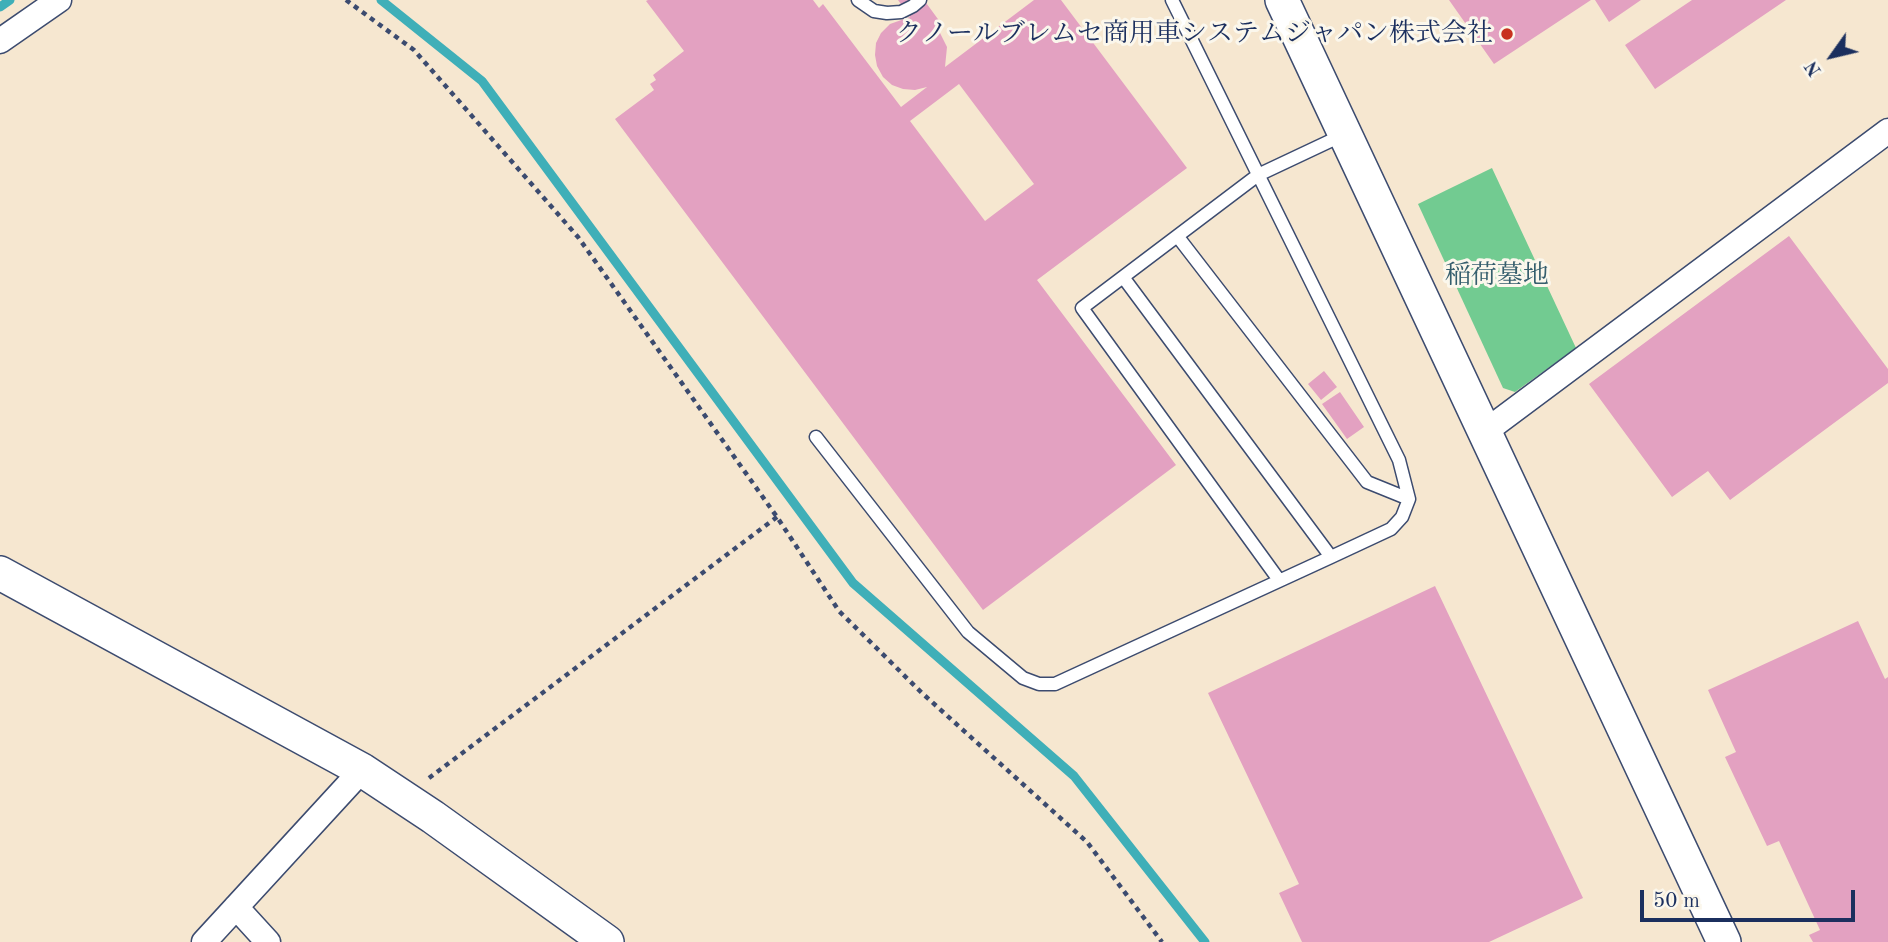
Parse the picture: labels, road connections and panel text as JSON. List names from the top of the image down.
{
  "parks": ["稲荷墓地"],
  "places": ["クノールブレムセ商用車システムジャパン株式会社"],
  "scale_bar": "50 m",
  "north": "bottom left"
}
